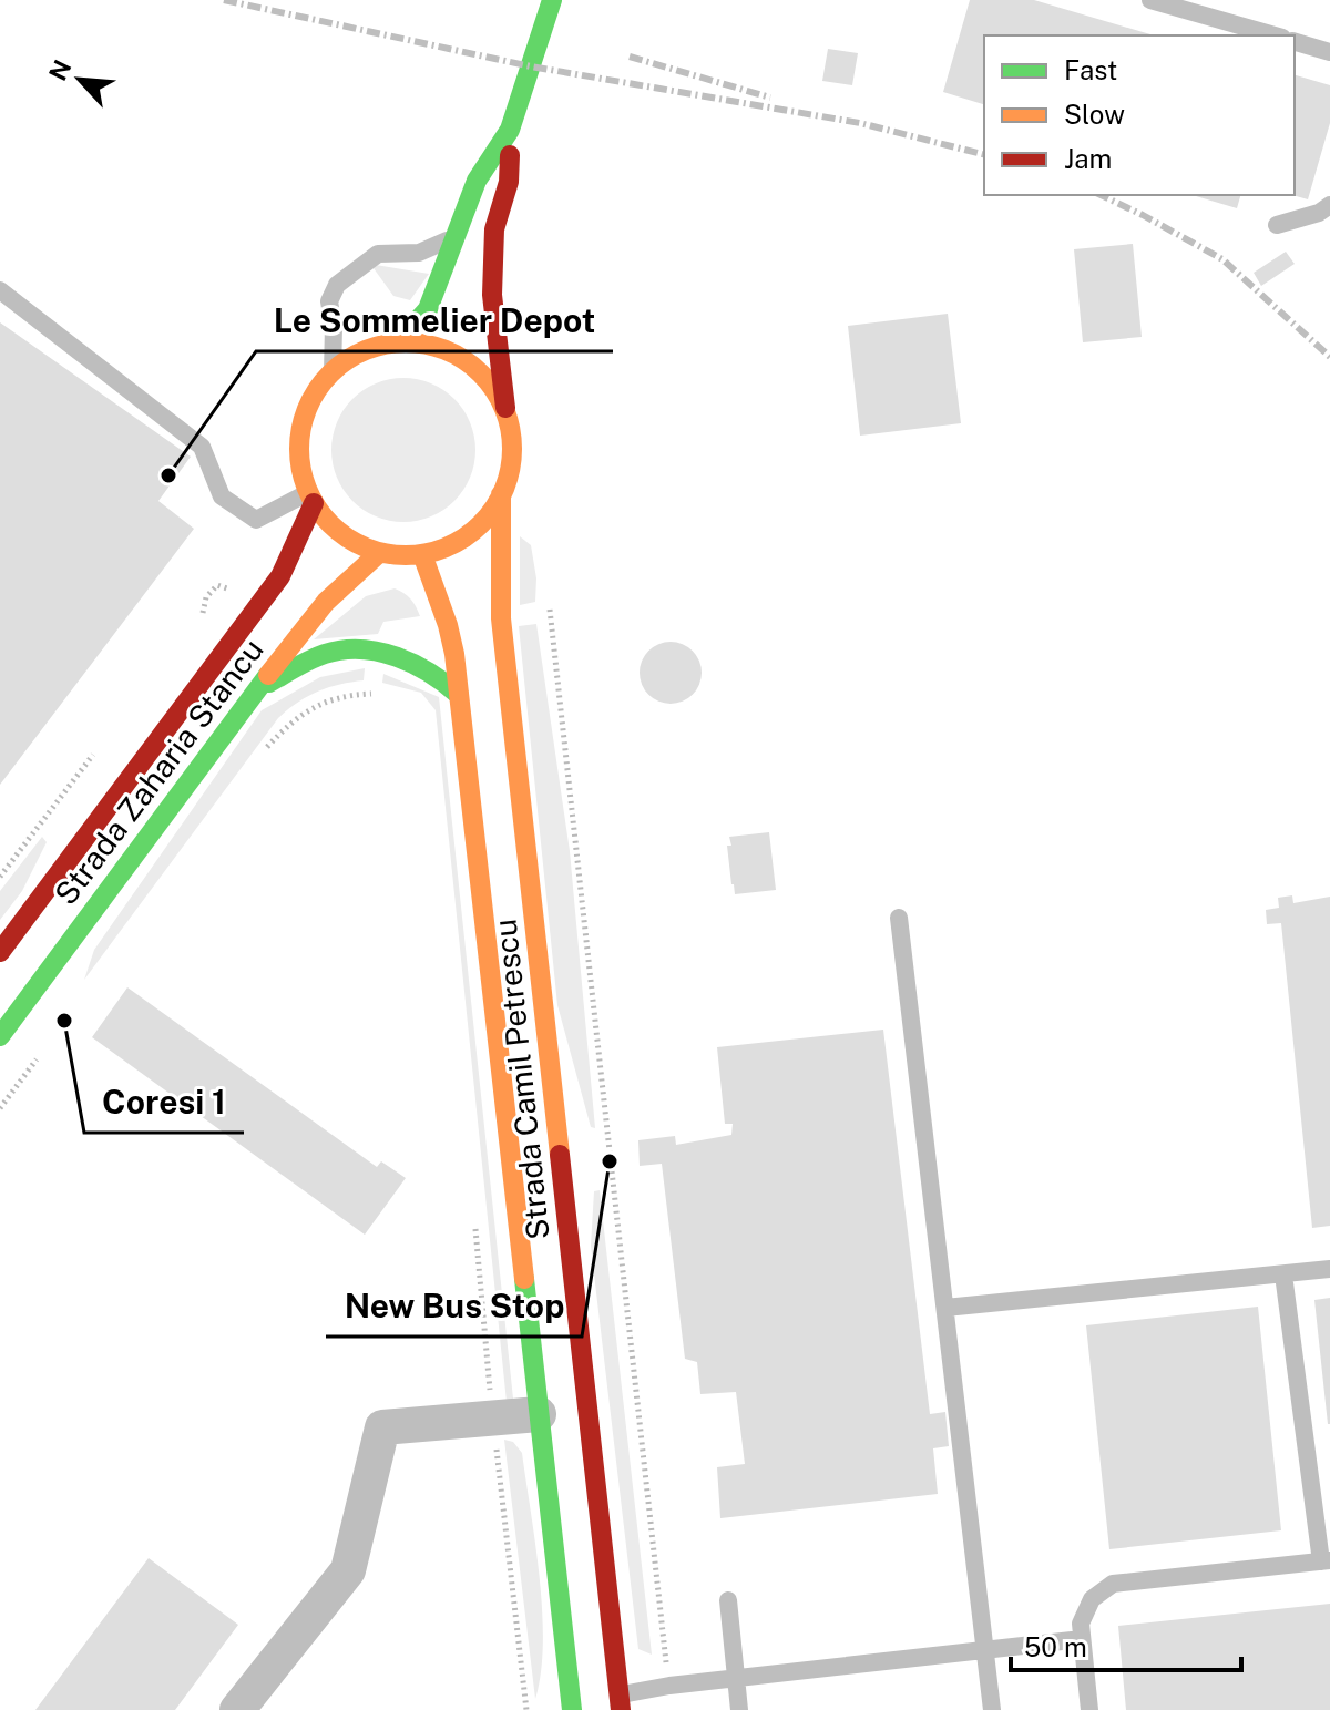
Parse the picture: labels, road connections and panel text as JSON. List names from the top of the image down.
{
  "streets": {
    "main road": ["Strada Zaharia Stancu", "Strada Camil Petrescu"]
  },
  "crossings": [
    ["Strada Zaharia Stancu", "Strada Camil Petrescu"]
  ],
  "places": ["Le Sommelier Depot", "Coresi 1", "New Bus Stop"],
  "legend": ["Fast", "Slow", "Jam"],
  "scale_bar": "50 m",
  "north": "top left"
}
